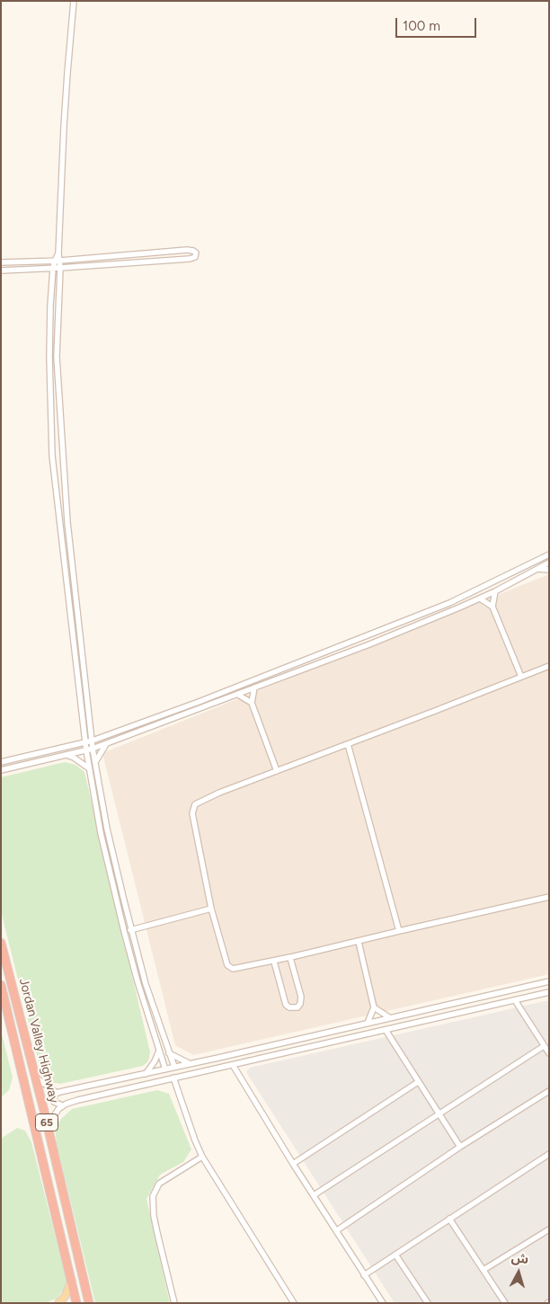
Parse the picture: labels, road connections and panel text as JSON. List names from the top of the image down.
{
  "streets": {
    "highway": ["Jordan Valley Highway", "65"]
  },
  "scale_bar": "100 m",
  "north": "top"
}
